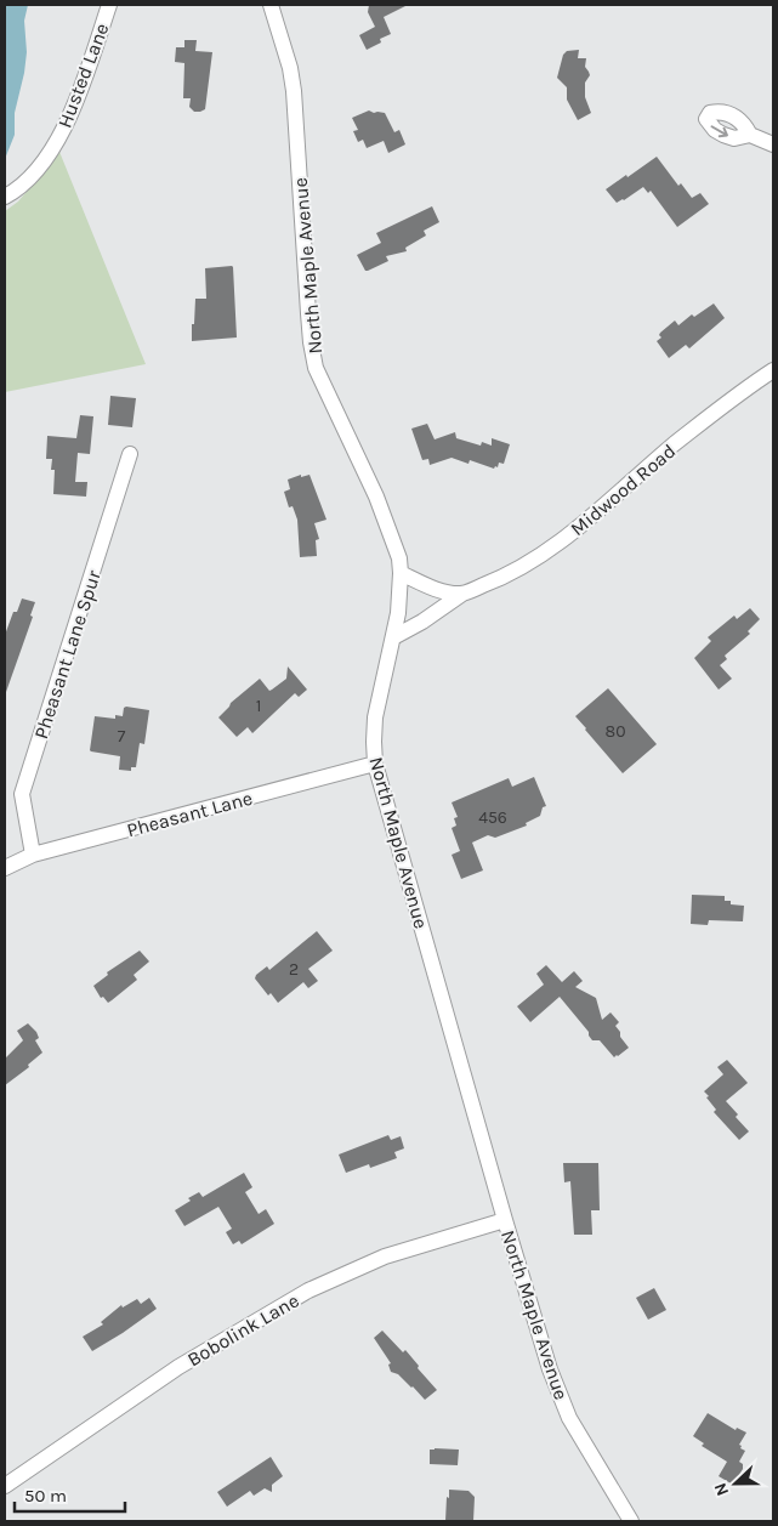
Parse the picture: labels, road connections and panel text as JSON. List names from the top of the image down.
{
  "streets": {
    "street": [
      "Husted Lane",
      "North Maple Avenue",
      "Midwood Road",
      "Pheasant Lane Spur",
      "Pheasant Lane",
      "Bobolink Lane"
    ]
  },
  "crossings": [
    ["North Maple Avenue", "Midwood Road"],
    ["North Maple Avenue", "Pheasant Lane"],
    ["North Maple Avenue", "Bobolink Lane"],
    ["Pheasant Lane Spur", "Pheasant Lane"]
  ],
  "house_numbers": [
    "1",
    "80",
    "7",
    "456",
    "2"
  ],
  "scale_bar": "50 m",
  "north": "left"
}
